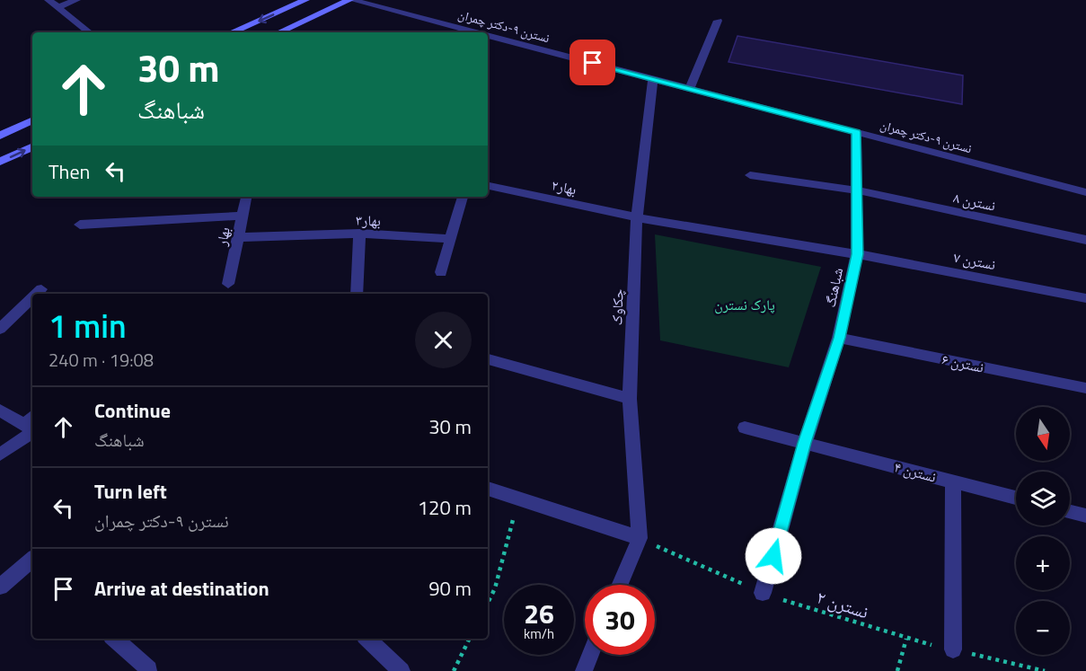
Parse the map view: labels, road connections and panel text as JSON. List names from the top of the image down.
{
  "streets": {
    "street": [
      "نسترن ۹-دکتر چمران",
      "بهار۲",
      "نسترن ۸",
      "بهار۳",
      "بهار",
      "نسترن ۷",
      "شباهنگ",
      "چکاوک",
      "نسترن ۶",
      "نسترن ۴"
    ],
    "path": ["نسترن ۲"]
  },
  "crossings": [
    ["نسترن ۹-دکتر چمران", "شباهنگ"],
    ["نسترن ۹-دکتر چمران", "چکاوک"],
    ["بهار۲", "نسترن ۷"],
    ["بهار۲", "شباهنگ"],
    ["بهار۲", "چکاوک"],
    ["نسترن ۸", "شباهنگ"],
    ["بهار۳", "بهار"],
    ["نسترن ۷", "شباهنگ"],
    ["شباهنگ", "نسترن ۶"],
    ["شباهنگ", "نسترن ۴"],
    ["شباهنگ", "نسترن ۲"],
    ["چکاوک", "نسترن ۲"]
  ],
  "parks": ["پارک نسترن"],
  "north": "bottom",
  "page": {
    "turn": ["30 m", "شباهنگ"],
    "then": "Then",
    "heading": ["1 min", "240 m · 19:08"],
    "list": [
      {
        "name": "Continue",
        "note": "شباهنگ",
        "value": "30 m"
      },
      {
        "name": "Turn left",
        "note": "نسترن ۹-دکتر چمران",
        "value": "120 m"
      },
      {
        "name": "Arrive at destination",
        "value": "90 m"
      }
    ],
    "map_buttons": ["+", "−"],
    "speed": "26 km/h",
    "limit": "30"
  }
}
